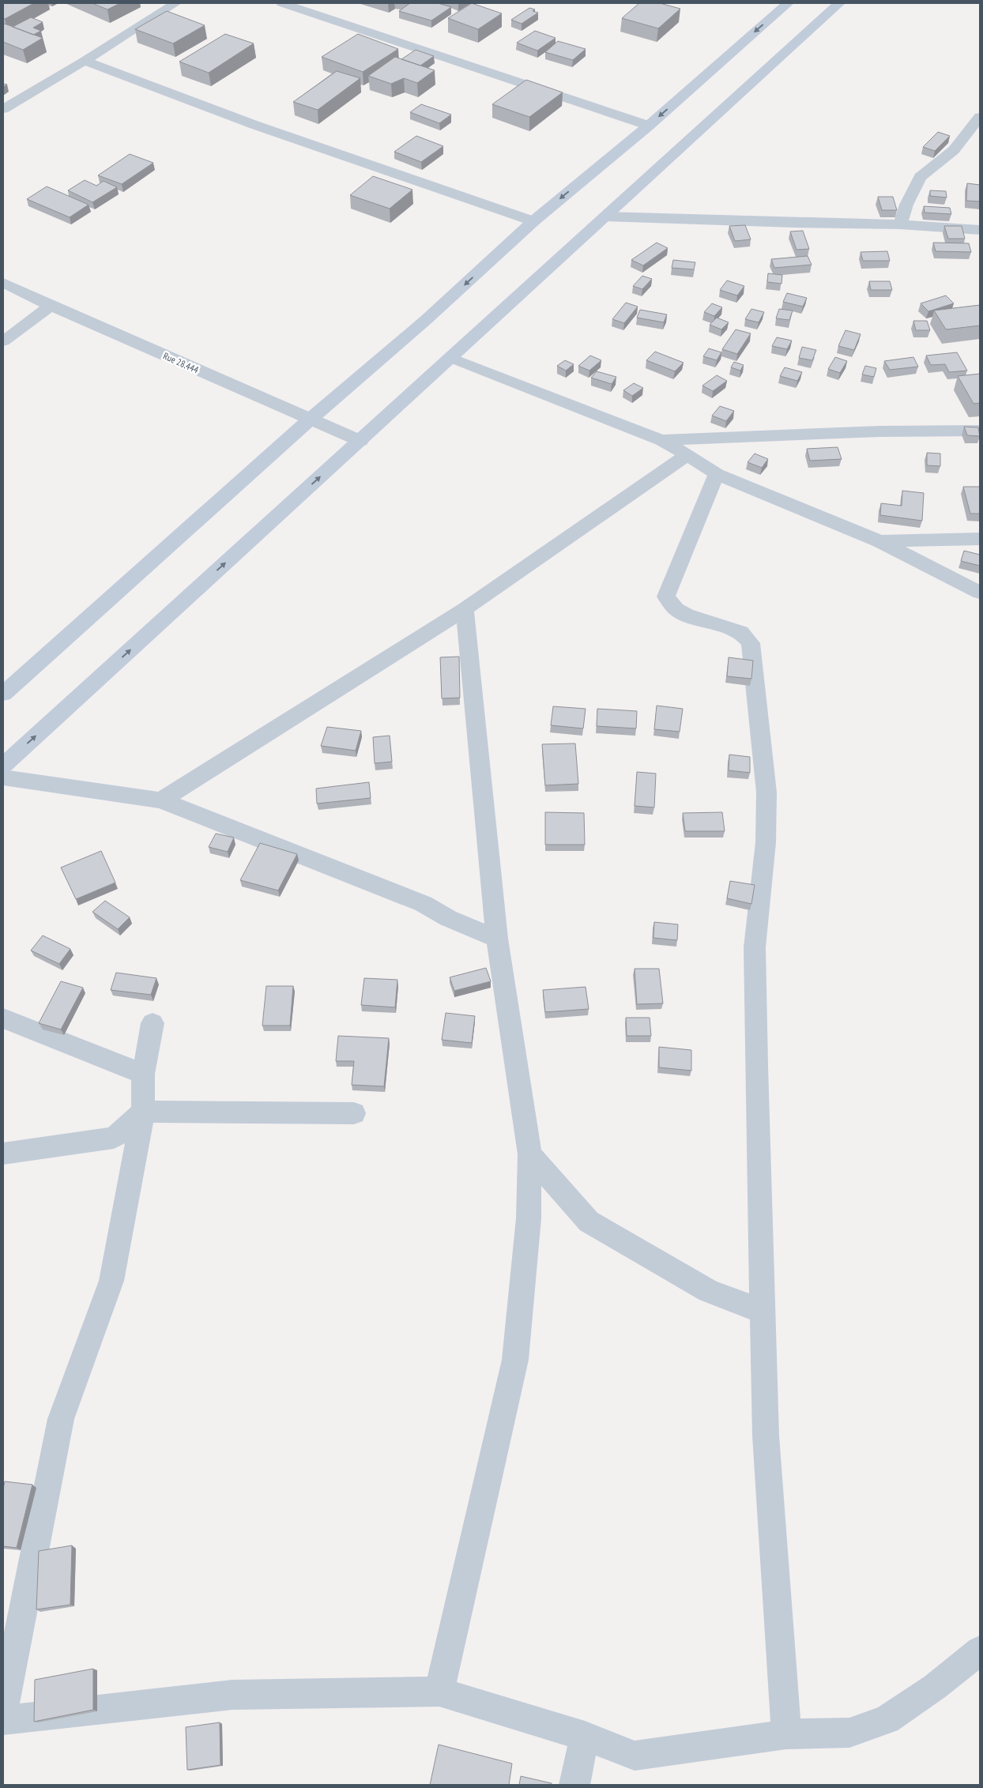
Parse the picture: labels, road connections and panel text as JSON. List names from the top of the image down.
{
  "streets": {
    "street": ["Rue 28.444"]
  }
}
